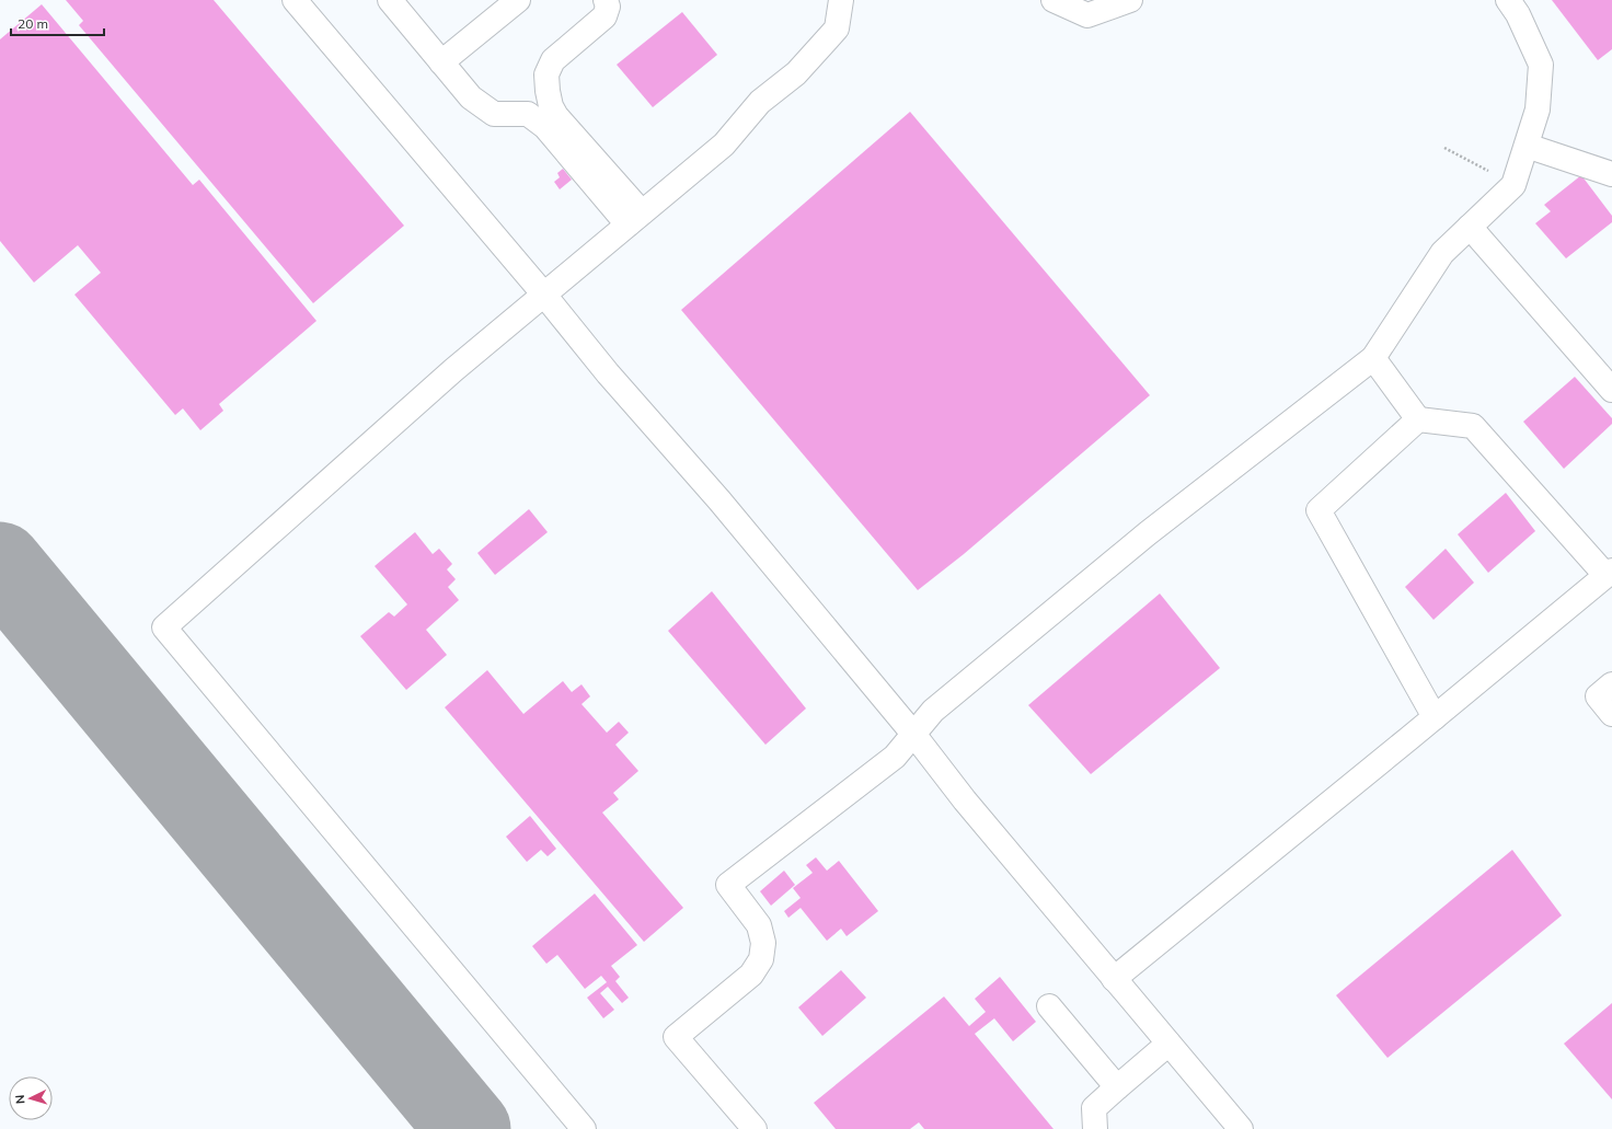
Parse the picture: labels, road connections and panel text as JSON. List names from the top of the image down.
{
  "scale_bar": "20 m",
  "north": "left"
}
